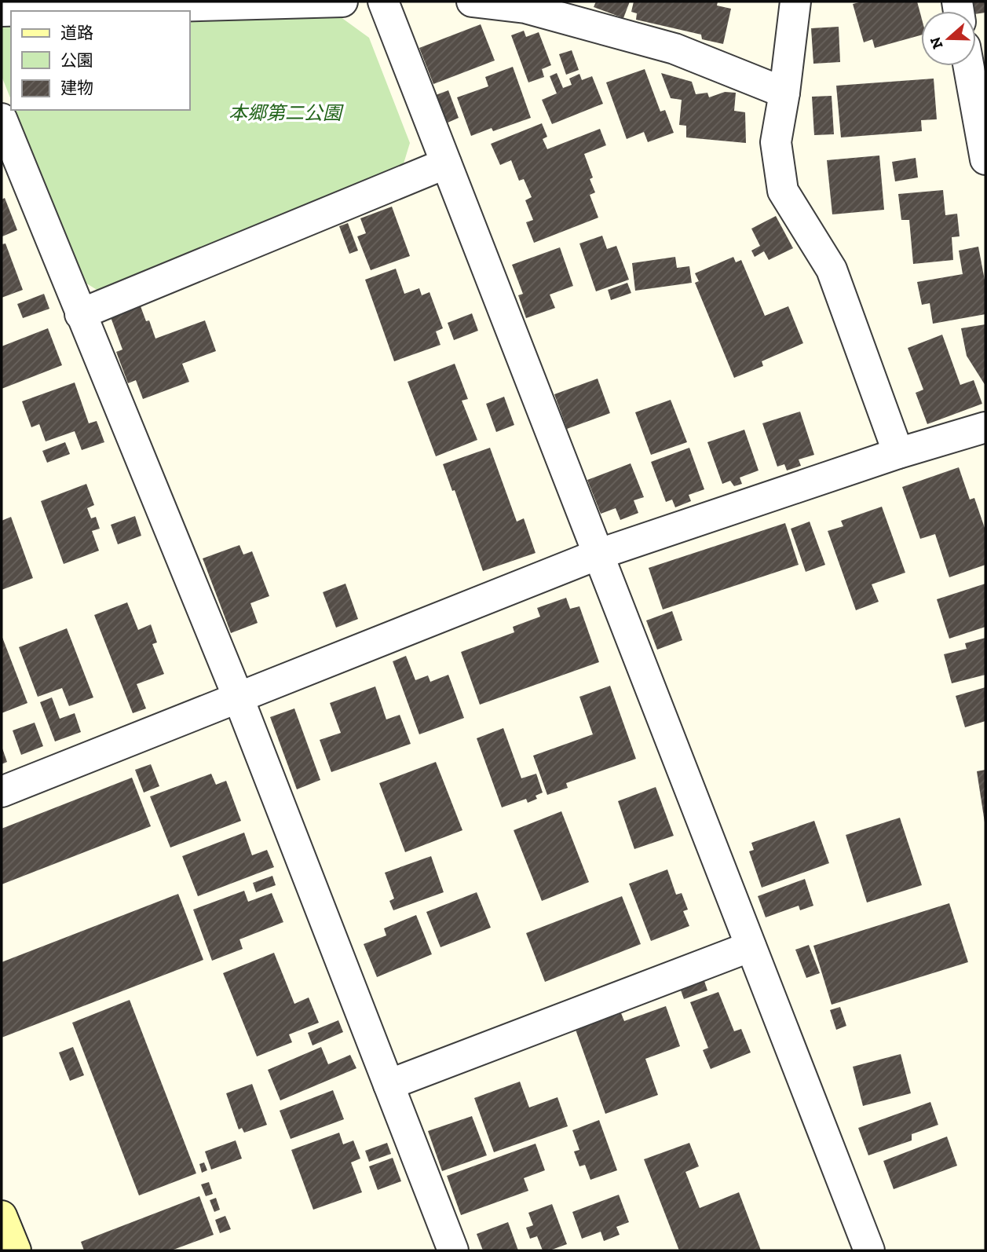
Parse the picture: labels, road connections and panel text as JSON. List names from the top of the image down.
{
  "parks": ["本郷第二公園"],
  "legend": ["道路", "公園", "建物"],
  "north": "left"
}
